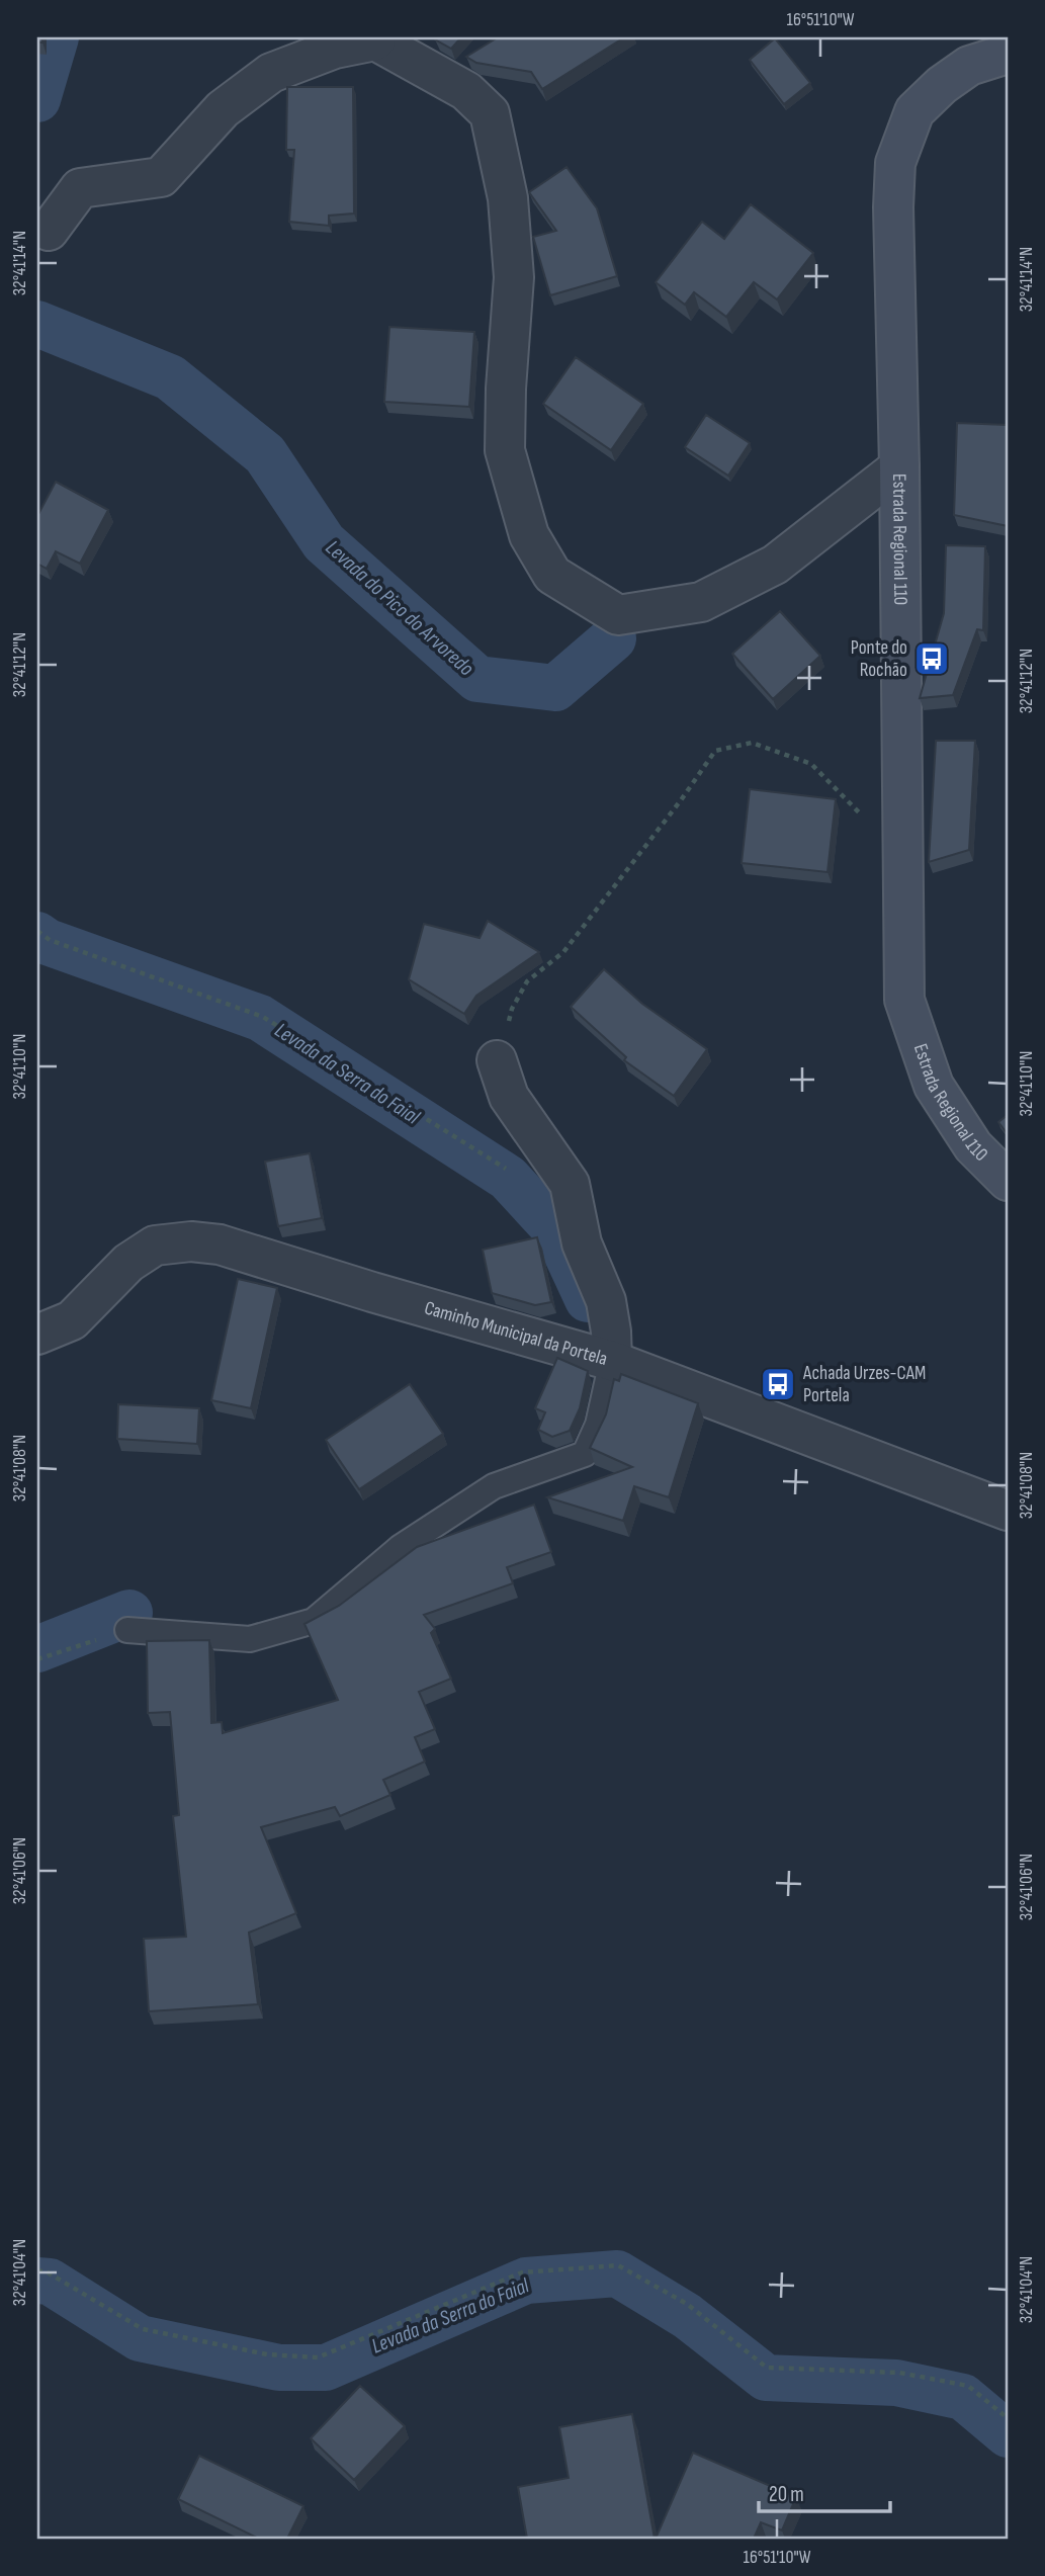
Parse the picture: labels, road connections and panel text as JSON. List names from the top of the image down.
{
  "streets": {
    "main road": ["Estrada Regional 110"],
    "street": ["Caminho Municipal da Portela"]
  },
  "water": ["Levada do Pico do Arvoredo", "Levada da Serra do Faial"],
  "places": {
    "bus stop": ["Ponte do Rochão", "Achada Urzes-CAM Portela"]
  },
  "scale_bar": "20 m",
  "coordinates": [
    "16°51'10\"W",
    "32°41'14\"N",
    "32°41'12\"N",
    "32°41'10\"N",
    "32°41'08\"N",
    "32°41'06\"N",
    "32°41'04\"N"
  ]
}
